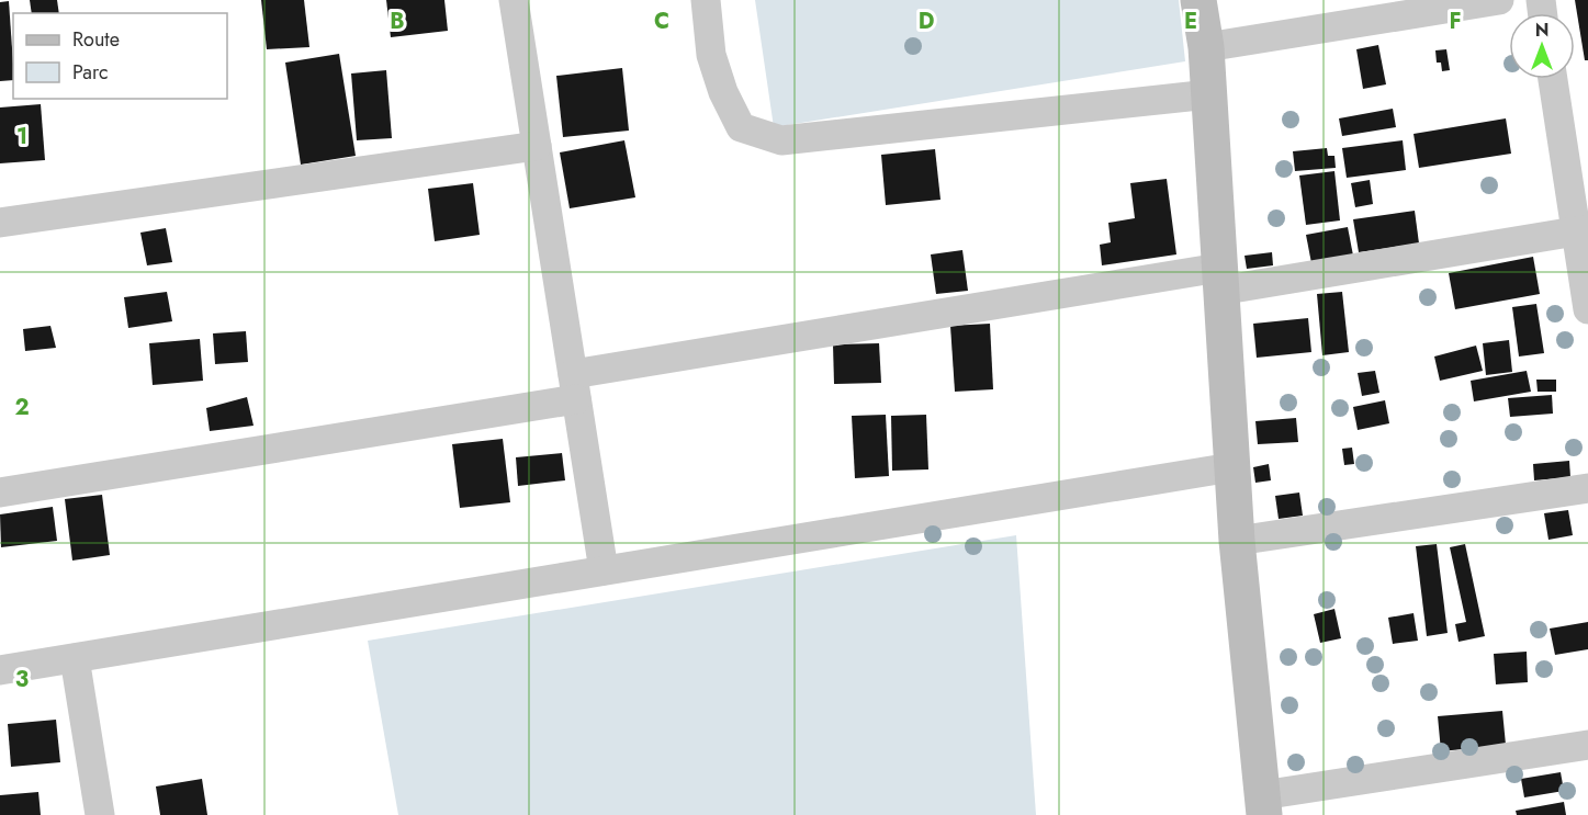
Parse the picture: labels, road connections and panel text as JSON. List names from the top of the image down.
{
  "legend": ["Route", "Parc"],
  "north": "top",
  "grid": {
    "columns": [
      "B",
      "C",
      "D",
      "E",
      "F"
    ],
    "rows": ["1", "2", "3"]
  }
}
